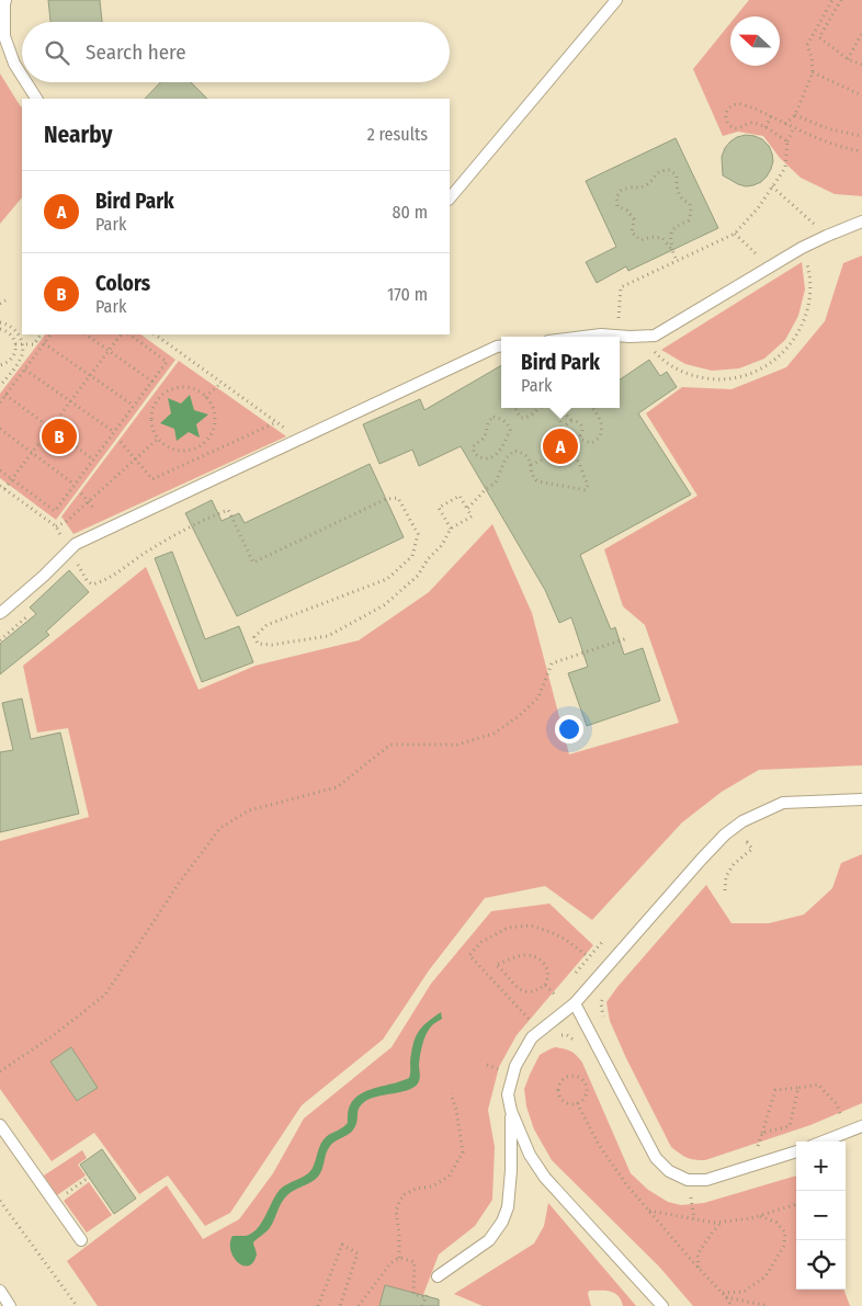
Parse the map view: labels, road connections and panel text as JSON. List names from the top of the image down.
{
  "north": "left",
  "page": {
    "search": "Search here",
    "heading": ["Nearby", "2 results"],
    "list": [
      {
        "mark": "A",
        "name": "Bird Park",
        "note": "Park",
        "value": "80 m"
      },
      {
        "mark": "B",
        "name": "Colors",
        "note": "Park",
        "value": "170 m"
      }
    ],
    "popup": ["Bird Park", "Park"],
    "pins": ["B", "A"],
    "map_buttons": ["+", "−"]
  }
}
